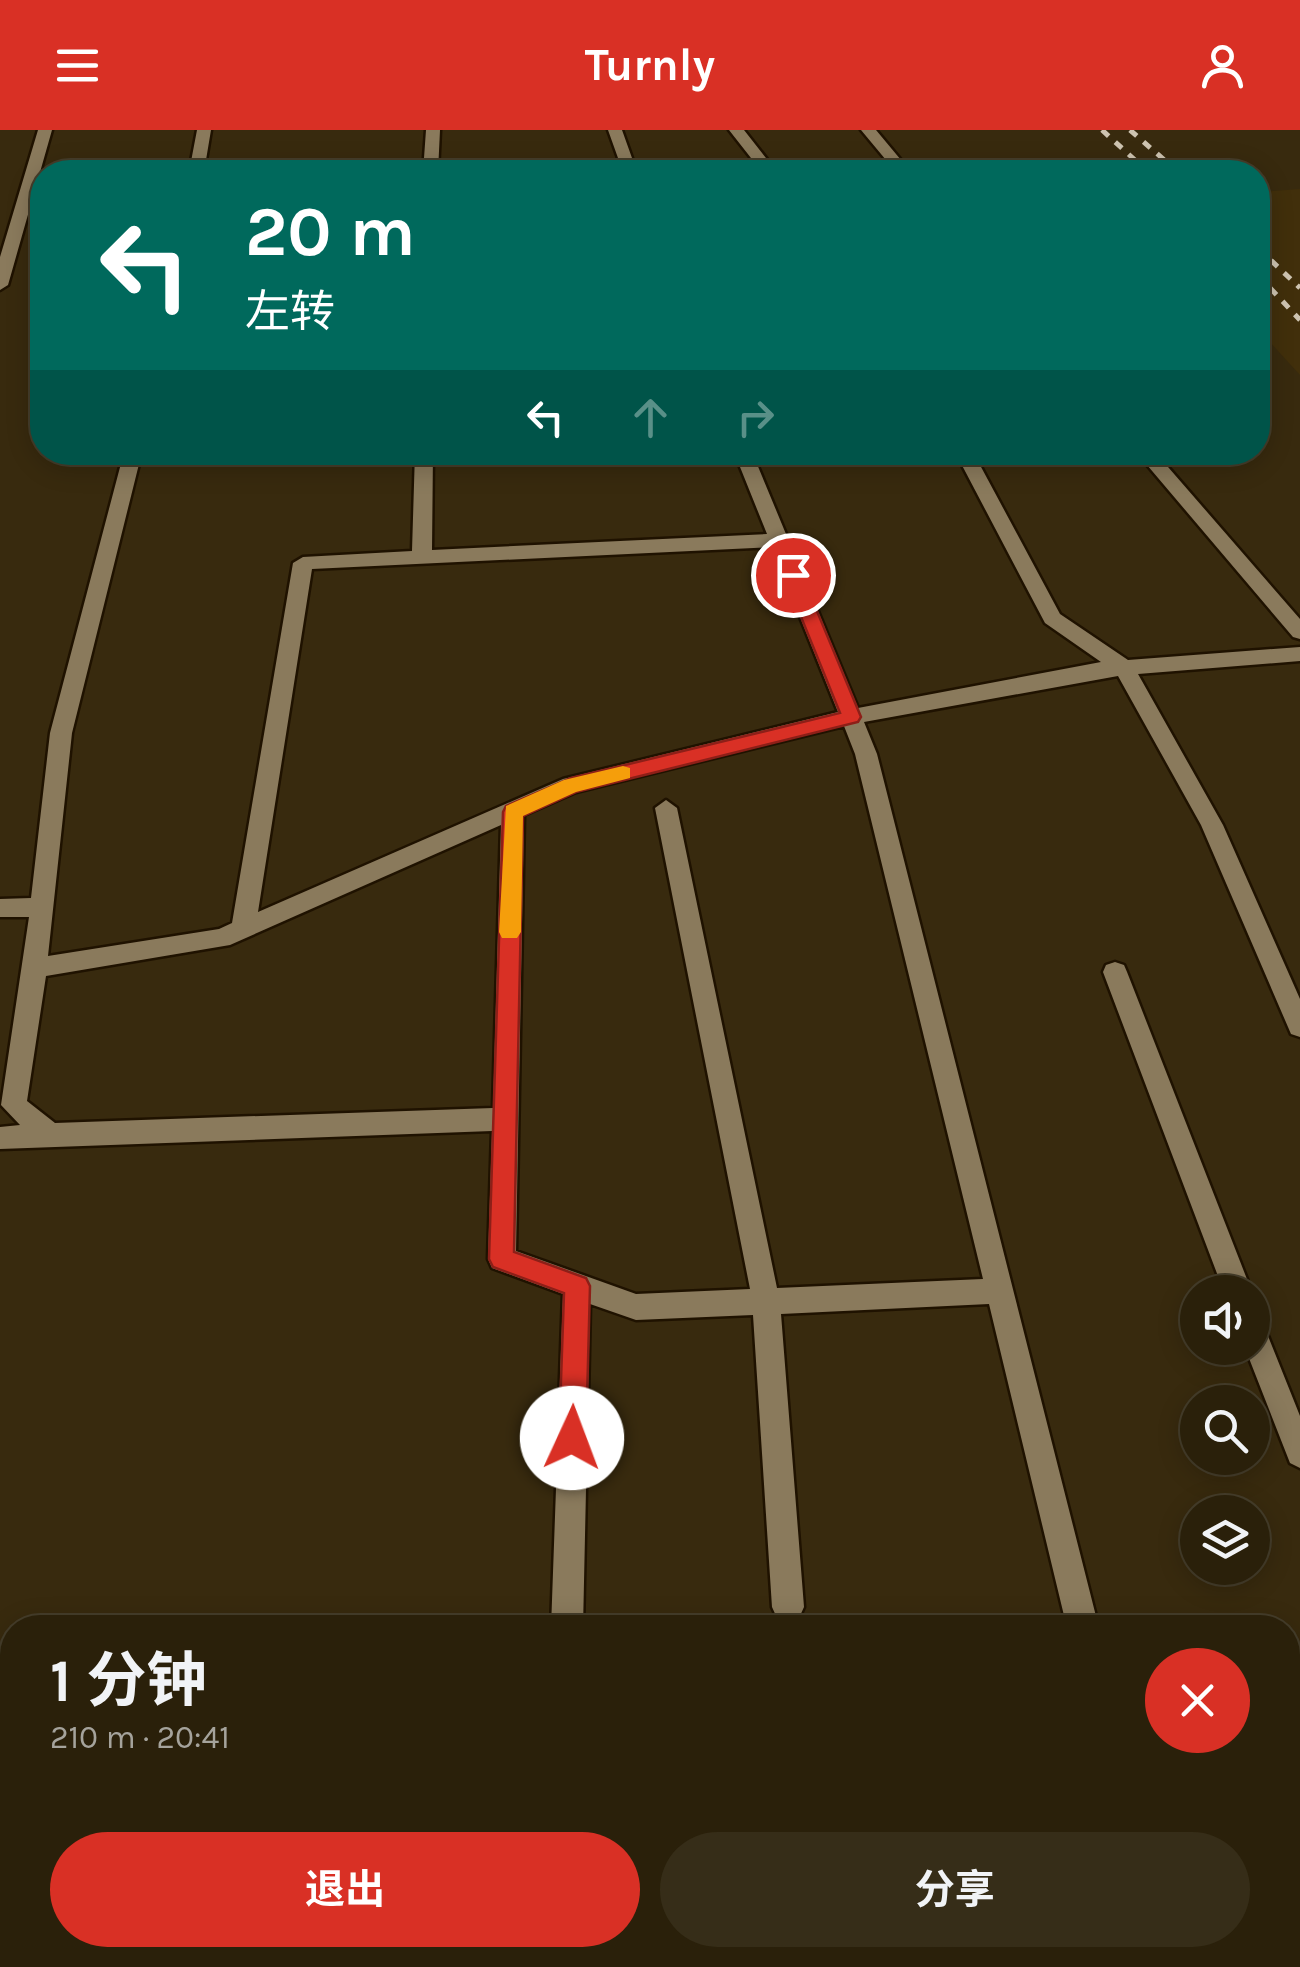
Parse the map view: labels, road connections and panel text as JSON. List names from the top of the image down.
{
  "page": {
    "header": "Turnly",
    "turn": ["20 m", "左转"],
    "heading": ["1 分钟", "210 m · 20:41"],
    "buttons": ["退出", "分享"]
  }
}
